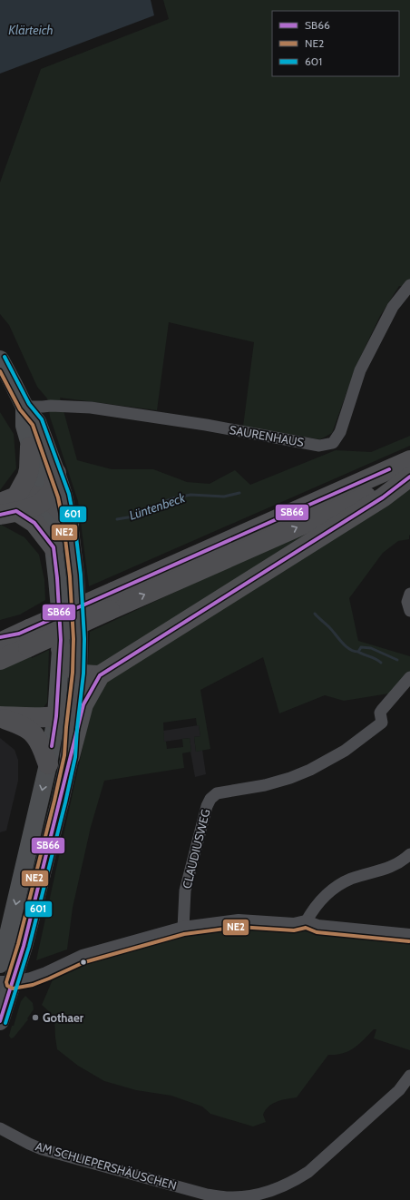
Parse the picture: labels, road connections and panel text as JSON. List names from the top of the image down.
{
  "streets": {
    "street": ["SAURENHAUS", "CLAUDIUSWEG", "AM SCHLIEPERSHÄUSCHEN"]
  },
  "water": ["Klärteich", "Lüntenbeck"],
  "places": ["Gothaer"],
  "lines": ["transit line 601", "transit line NE2", "transit line SB66"],
  "legend": ["SB66", "NE2", "601"]
}
